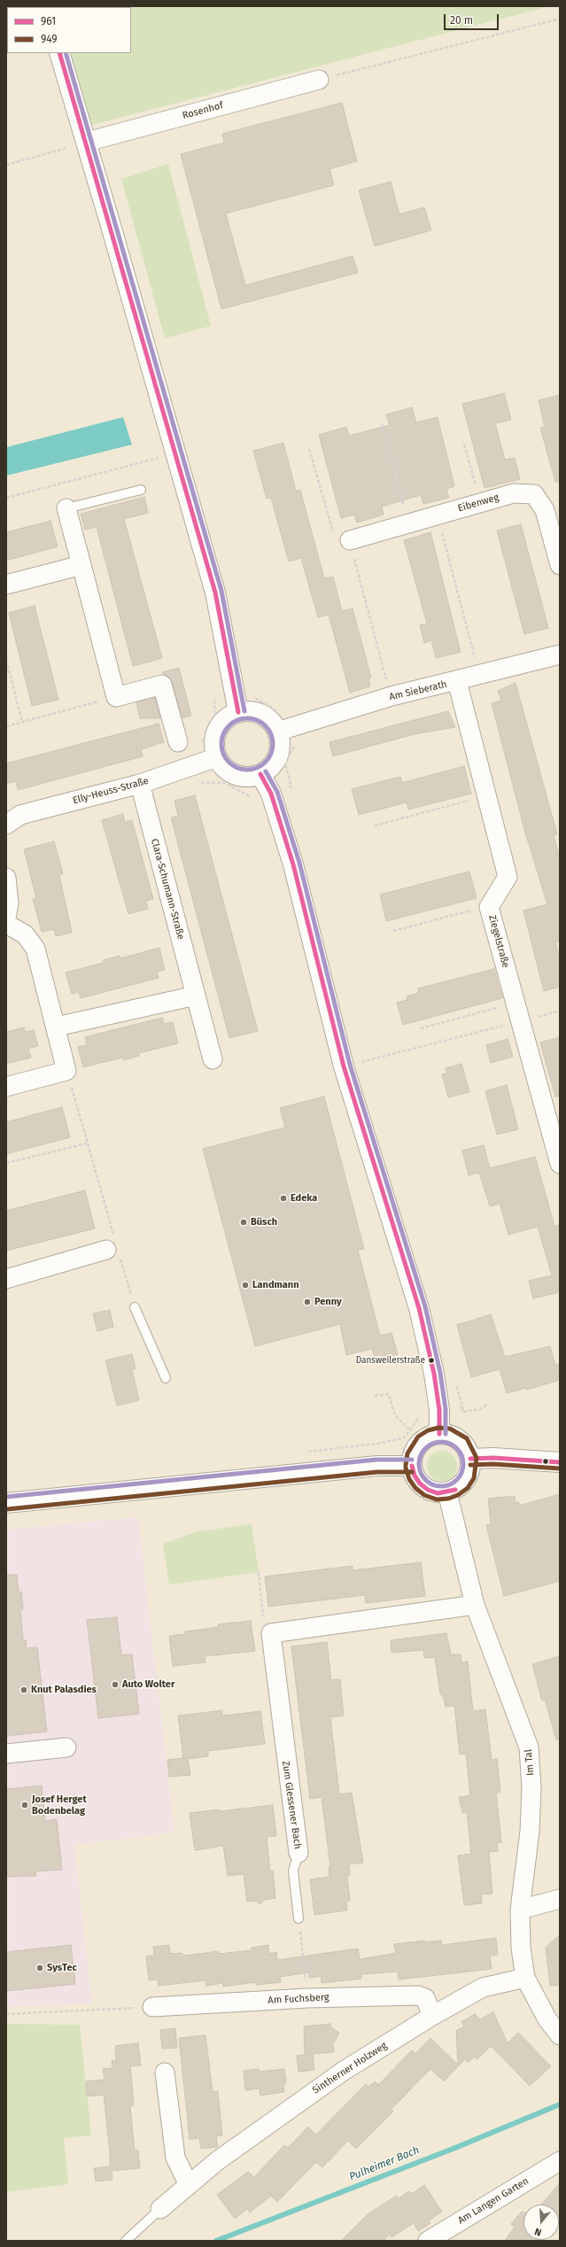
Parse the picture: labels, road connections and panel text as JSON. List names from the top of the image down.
{
  "streets": {
    "street": [
      "Rosenhof",
      "Eibenweg",
      "Am Sieberath",
      "Elly-Heuss-Straße",
      "Clara-Schumann-Straße",
      "Ziegelstraße",
      "Im Tal",
      "Zum Glessener Bach",
      "Am Fuchsberg",
      "Sintherner Holzweg",
      "Am Langen Garten"
    ]
  },
  "crossings": [
    ["Am Sieberath", "Elly-Heuss-Straße"],
    ["Am Sieberath", "Ziegelstraße"],
    ["Elly-Heuss-Straße", "Clara-Schumann-Straße"],
    ["Im Tal", "Sintherner Holzweg"],
    ["Am Fuchsberg", "Sintherner Holzweg"]
  ],
  "water": ["Pulheimer Bach"],
  "places": [
    "Edeka",
    "Büsch",
    "Landmann",
    "Penny",
    "Dansweilerstraße",
    "Auto Wolter",
    "Knut Palasdies",
    "Josef Herget Bodenbelag",
    "SysTec"
  ],
  "lines": ["transit line 961", "transit line 949"],
  "legend": ["961", "949"],
  "scale_bar": "20 m",
  "north": "bottom"
}
